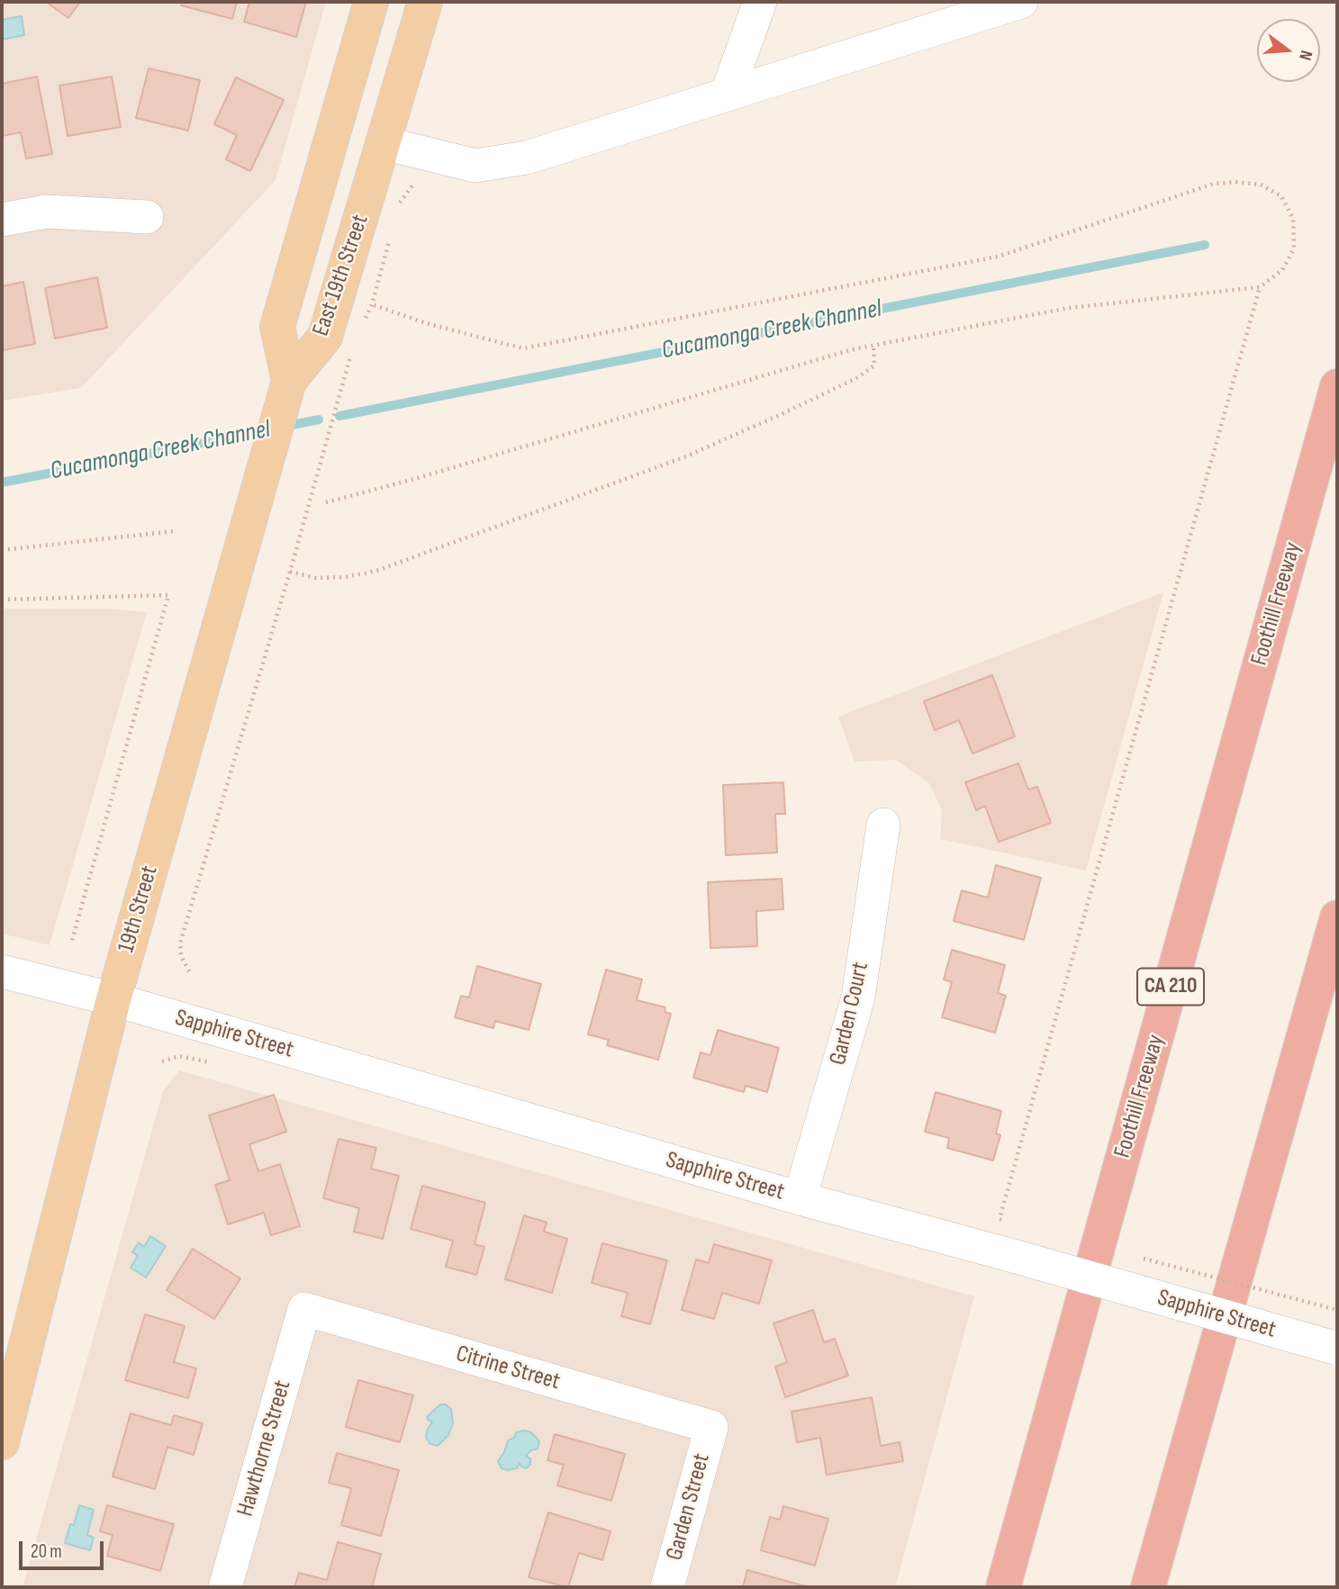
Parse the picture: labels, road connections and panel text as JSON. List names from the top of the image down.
{
  "streets": {
    "highway": ["Foothill Freeway", "CA 210"],
    "main road": ["East 19th Street", "19th Street"],
    "street": [
      "Garden Court",
      "Sapphire Street",
      "Citrine Street",
      "Hawthorne Street",
      "Garden Street"
    ]
  },
  "crossings": [
    ["East 19th Street", "19th Street"],
    ["19th Street", "Sapphire Street"],
    ["Garden Court", "Sapphire Street"],
    ["Citrine Street", "Hawthorne Street"],
    ["Citrine Street", "Garden Street"]
  ],
  "water": ["Cucamonga Creek Channel"],
  "scale_bar": "20 m",
  "north": "right"
}
